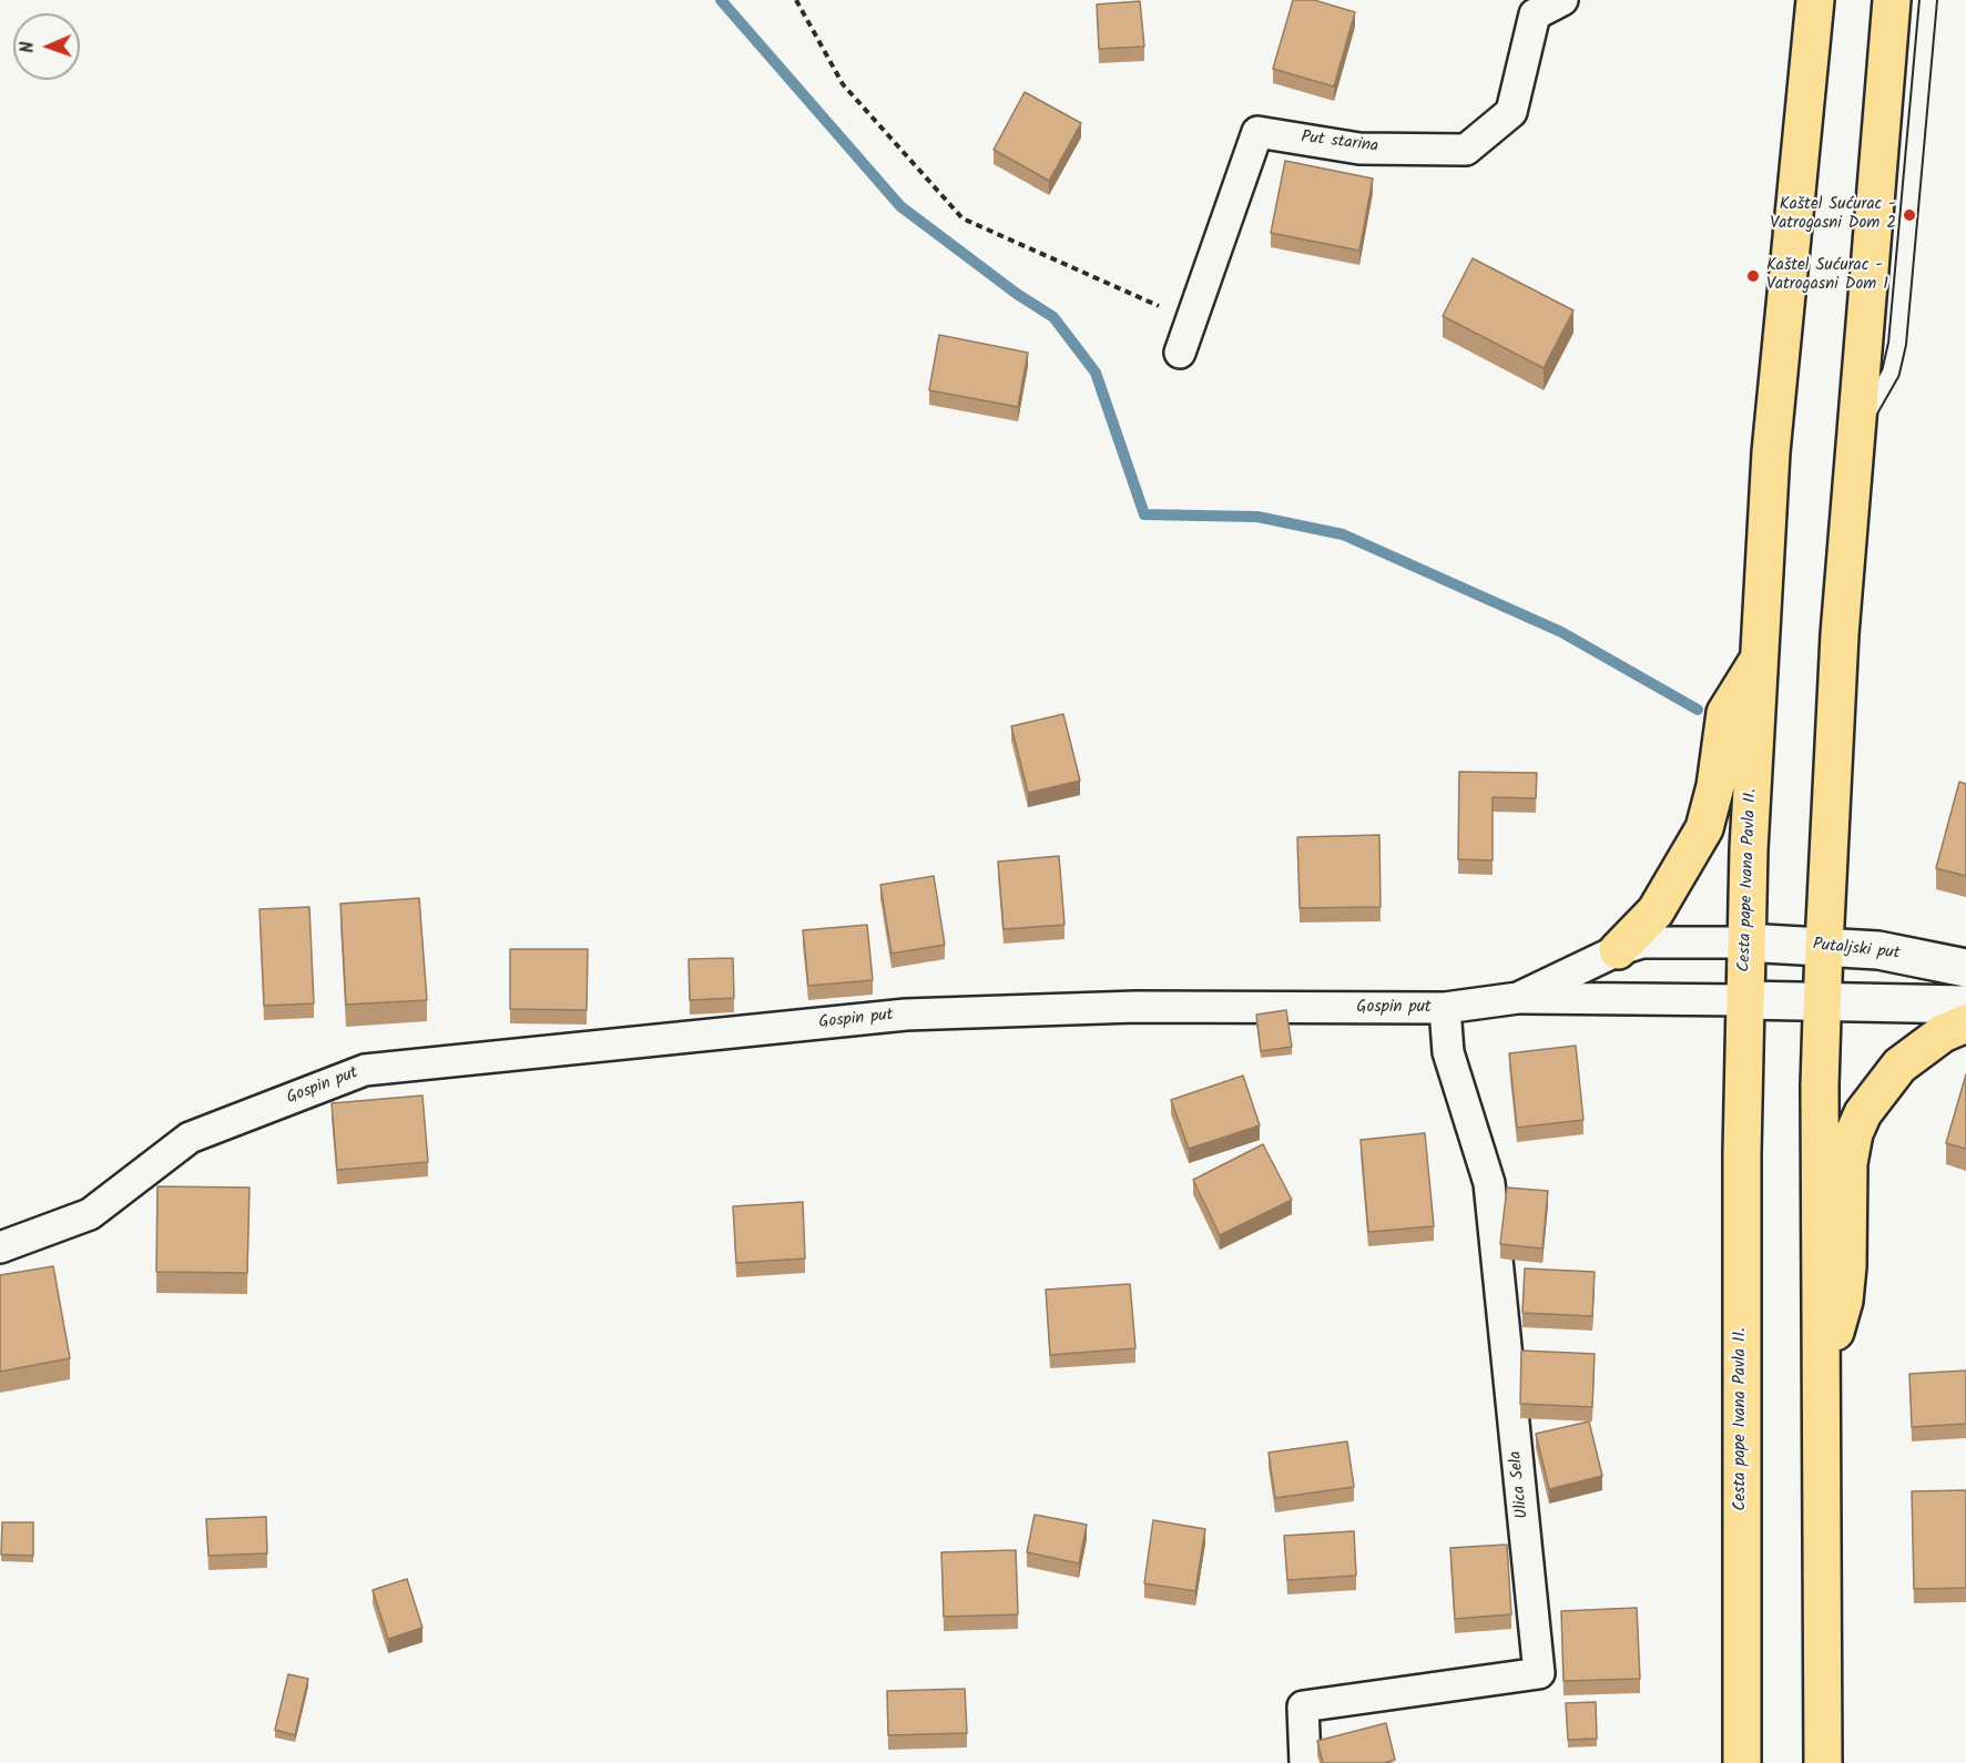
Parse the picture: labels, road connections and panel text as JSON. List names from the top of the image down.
{
  "streets": {
    "main road": ["Cesta pape Ivana Pavla II."],
    "street": [
      "Put starina",
      "Putaljski put",
      "Gospin put",
      "Ulica Sela"
    ]
  },
  "crossings": [
    ["Cesta pape Ivana Pavla II.", "Putaljski put"],
    ["Cesta pape Ivana Pavla II.", "Gospin put"],
    ["Putaljski put", "Gospin put"],
    ["Gospin put", "Ulica Sela"]
  ],
  "places": ["Kaštel Sućurac - Vatrogasni Dom 2", "Kaštel Sućurac - Vatrogasni Dom 1"],
  "north": "left"
}
